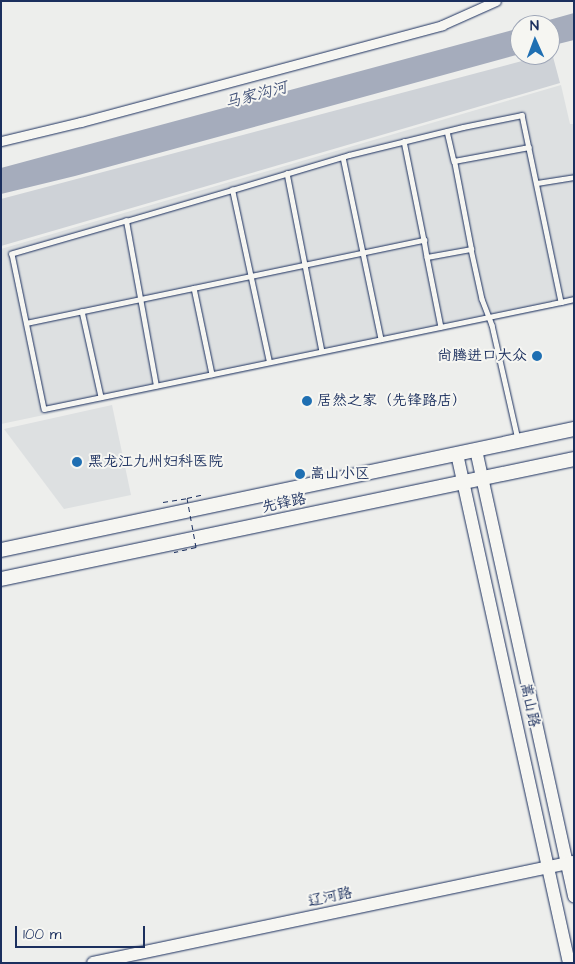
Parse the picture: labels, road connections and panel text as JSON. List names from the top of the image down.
{
  "streets": {
    "main road": ["先锋路", "嵩山路", "辽河路"]
  },
  "crossings": [
    ["先锋路", "嵩山路"],
    ["嵩山路", "辽河路"]
  ],
  "water": ["马家沟河"],
  "places": [
    "尚腾进口大众",
    "居然之家（先锋路店）",
    "黑龙江九州妇科医院",
    "嵩山小区"
  ],
  "scale_bar": "100 m",
  "north": "top"
}
